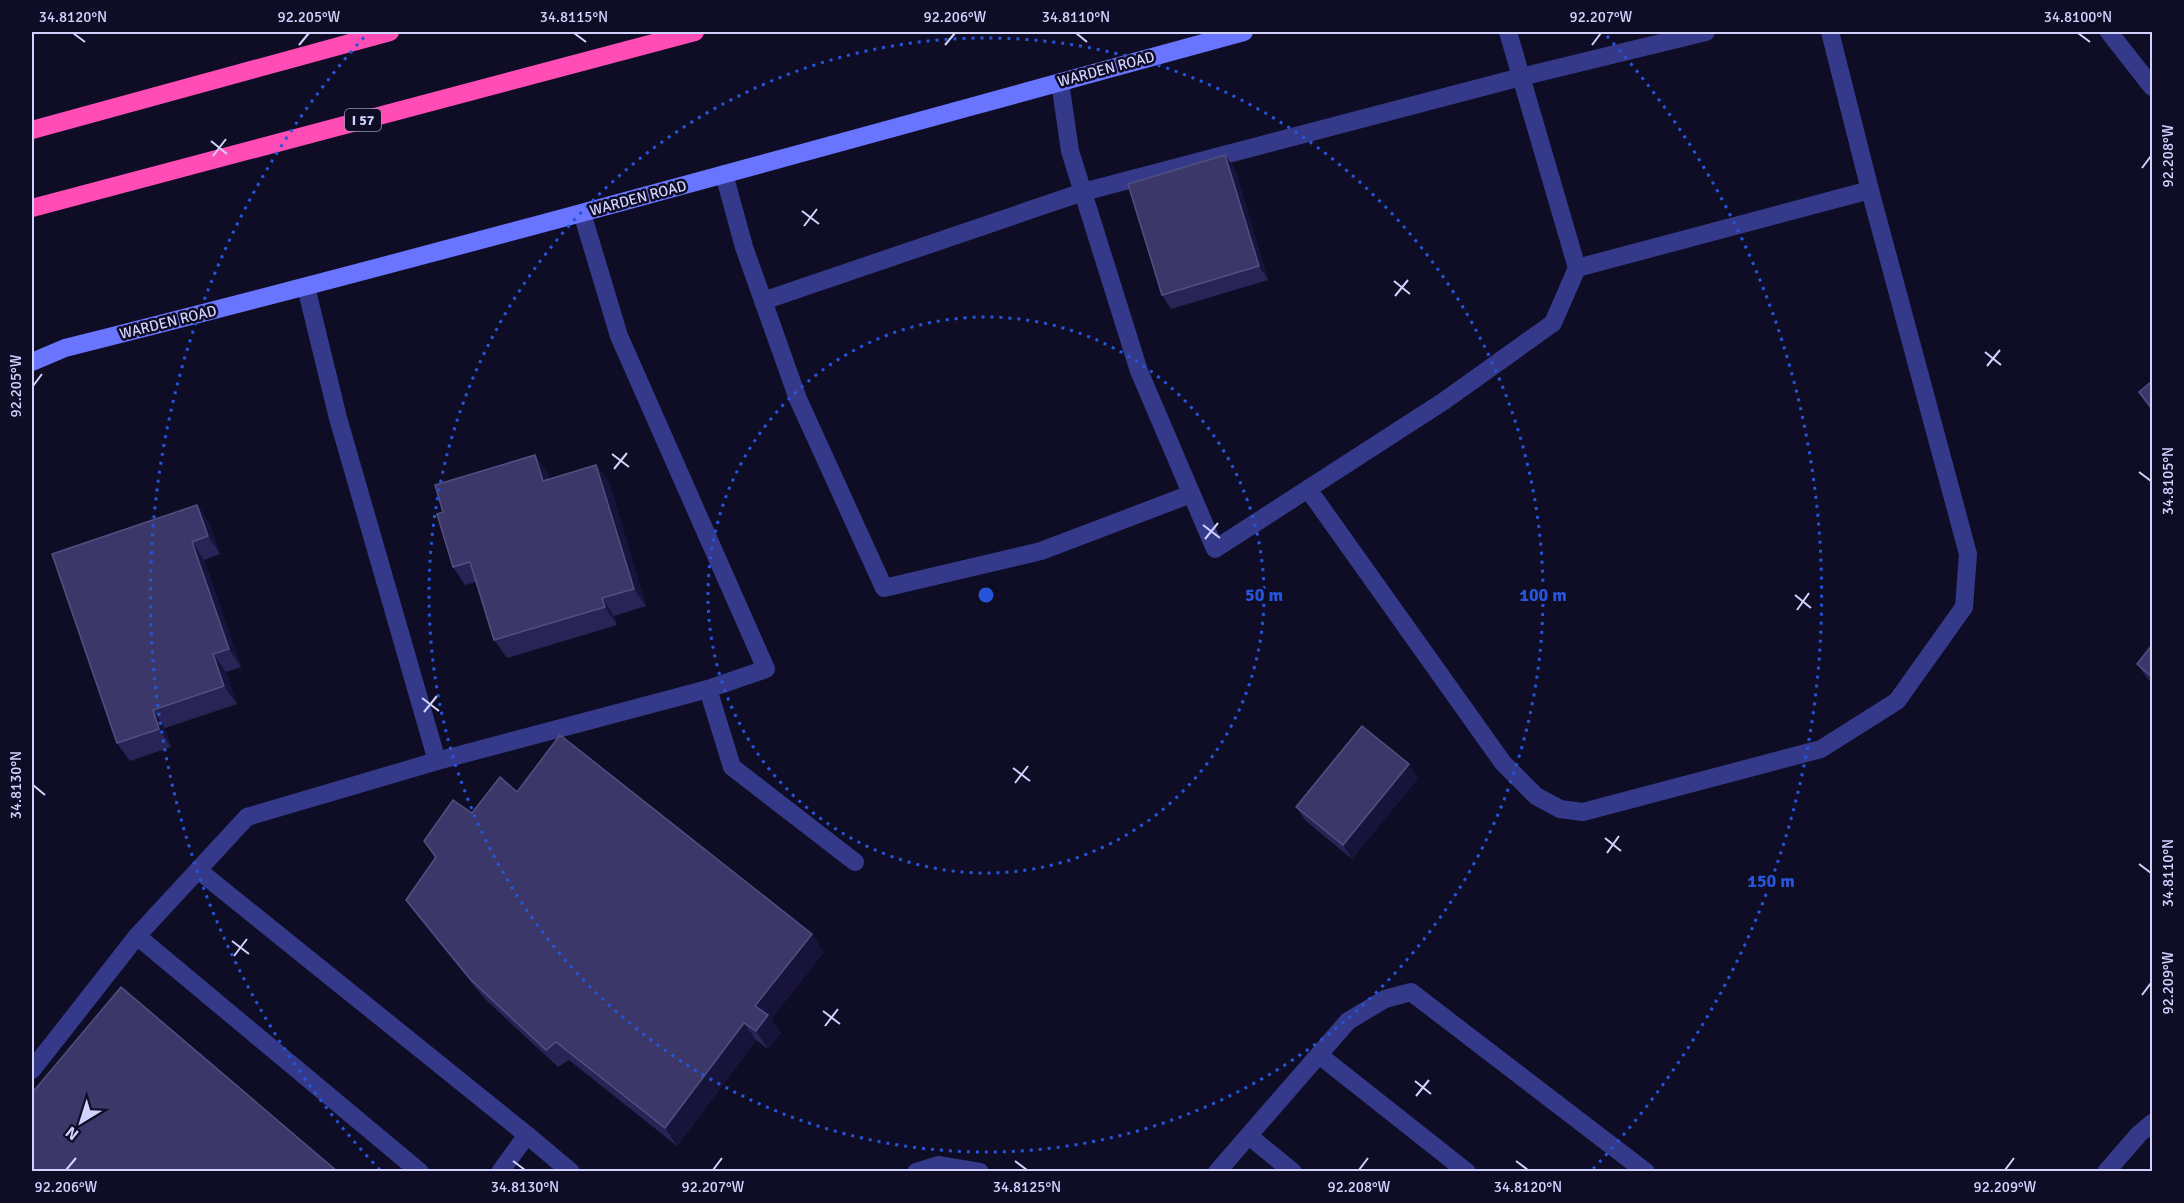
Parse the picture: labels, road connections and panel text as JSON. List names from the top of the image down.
{
  "streets": {
    "highway": ["I 57"],
    "main road": ["WARDEN ROAD"]
  },
  "north": "bottom left",
  "coordinates": [
    "34.8120°N",
    "92.205°W",
    "34.8115°N",
    "92.206°W",
    "34.8110°N",
    "92.207°W",
    "34.8100°N",
    "92.208°W",
    "34.8105°N",
    "34.8130°N",
    "92.209°W",
    "34.8125°N"
  ],
  "rings": ["50 m", "100 m", "150 m"]
}
